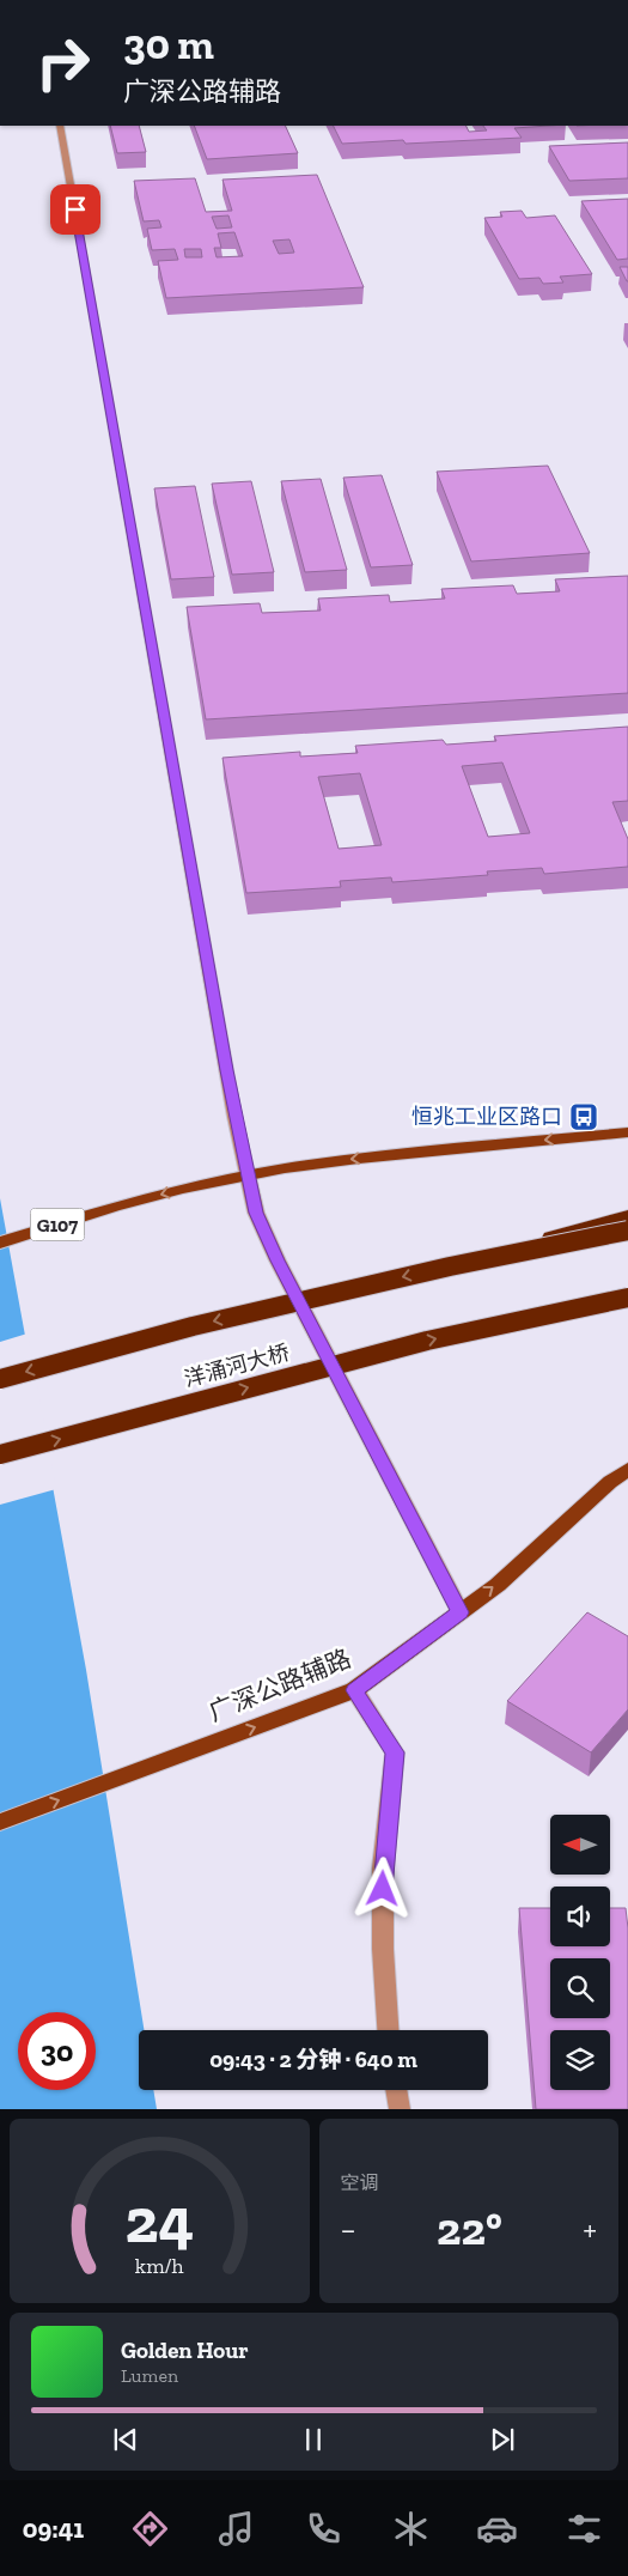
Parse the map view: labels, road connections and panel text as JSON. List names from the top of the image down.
{
  "streets": {
    "highway": ["洋涌河大桥"],
    "main road": ["G107", "广深公路辅路"]
  },
  "one_way": ["广深公路辅路"],
  "places": {
    "bus stop": ["恒兆工业区路口"]
  },
  "north": "left",
  "page": {
    "turn": ["30 m", "广深公路辅路"],
    "limit": "30",
    "trip": "09:43 · 2 分钟 · 640 m",
    "tile": "空调",
    "heat": ["−", "22°", "+"],
    "song": ["Golden Hour", "Lumen"],
    "tabs": "09:41",
    "gauge": ["24", "km/h"]
  }
}
